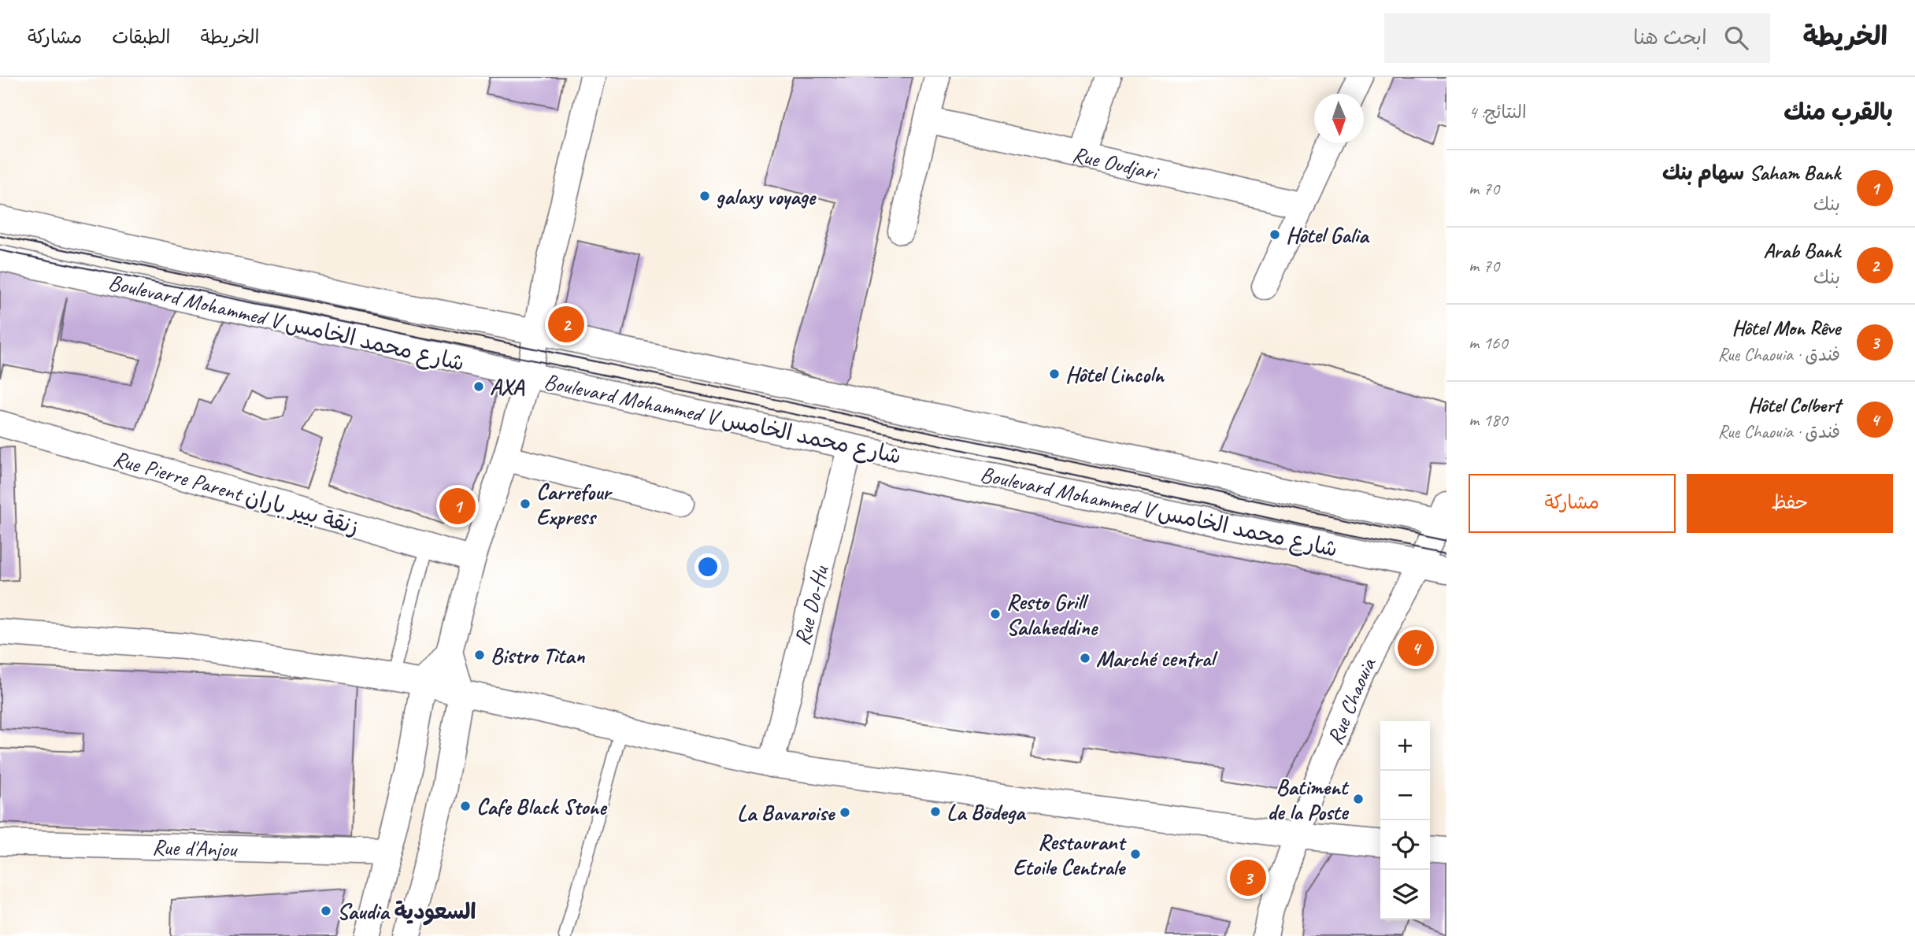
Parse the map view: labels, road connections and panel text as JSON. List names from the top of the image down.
{
  "streets": {
    "street": [
      "Rue Oudjari",
      "Boulevard Mohammed V شارع محمد الخامس",
      "Rue Pierre Parent زنقة بيير باران",
      "Rue Do-Hu",
      "Rue Chaouia",
      "Rue d'Anjou"
    ]
  },
  "crossings": [
    ["Boulevard Mohammed V شارع محمد الخامس", "Rue Do-Hu"],
    ["Boulevard Mohammed V شارع محمد الخامس", "Rue Chaouia"]
  ],
  "places": [
    "galaxy voyage",
    "Hôtel Galia",
    "Hôtel Lincoln",
    "AXA",
    "Carrefour Express",
    "Resto Grill Salaheddine",
    "Bistro Titan",
    "Marché central",
    "Batiment de la Poste",
    "Cafe Black Stone",
    "La Bodega",
    "La Bavaroise",
    "Restaurant Etoile Centrale",
    "Saudia السعودية"
  ],
  "north": "bottom",
  "page": {
    "header": "الخريطة",
    "search": "ابحث هنا",
    "nav": ["الخريطة", "الطبقات", "مشاركة"],
    "heading": ["بالقرب منك", "النتائج: 4"],
    "list": [
      {
        "mark": "1",
        "name": "Saham Bank سهام بنك",
        "note": "بنك",
        "value": "70 m"
      },
      {
        "mark": "2",
        "name": "Arab Bank",
        "note": "بنك",
        "value": "70 m"
      },
      {
        "mark": "3",
        "name": "Hôtel Mon Rêve",
        "note": "فندق · Rue Chaouia",
        "value": "160 m"
      },
      {
        "mark": "4",
        "name": "Hôtel Colbert",
        "note": "فندق · Rue Chaouia",
        "value": "180 m"
      }
    ],
    "pins": [
      "2",
      "1",
      "4",
      "3"
    ],
    "buttons": ["حفظ", "مشاركة"],
    "map_buttons": ["+", "−"]
  }
}
